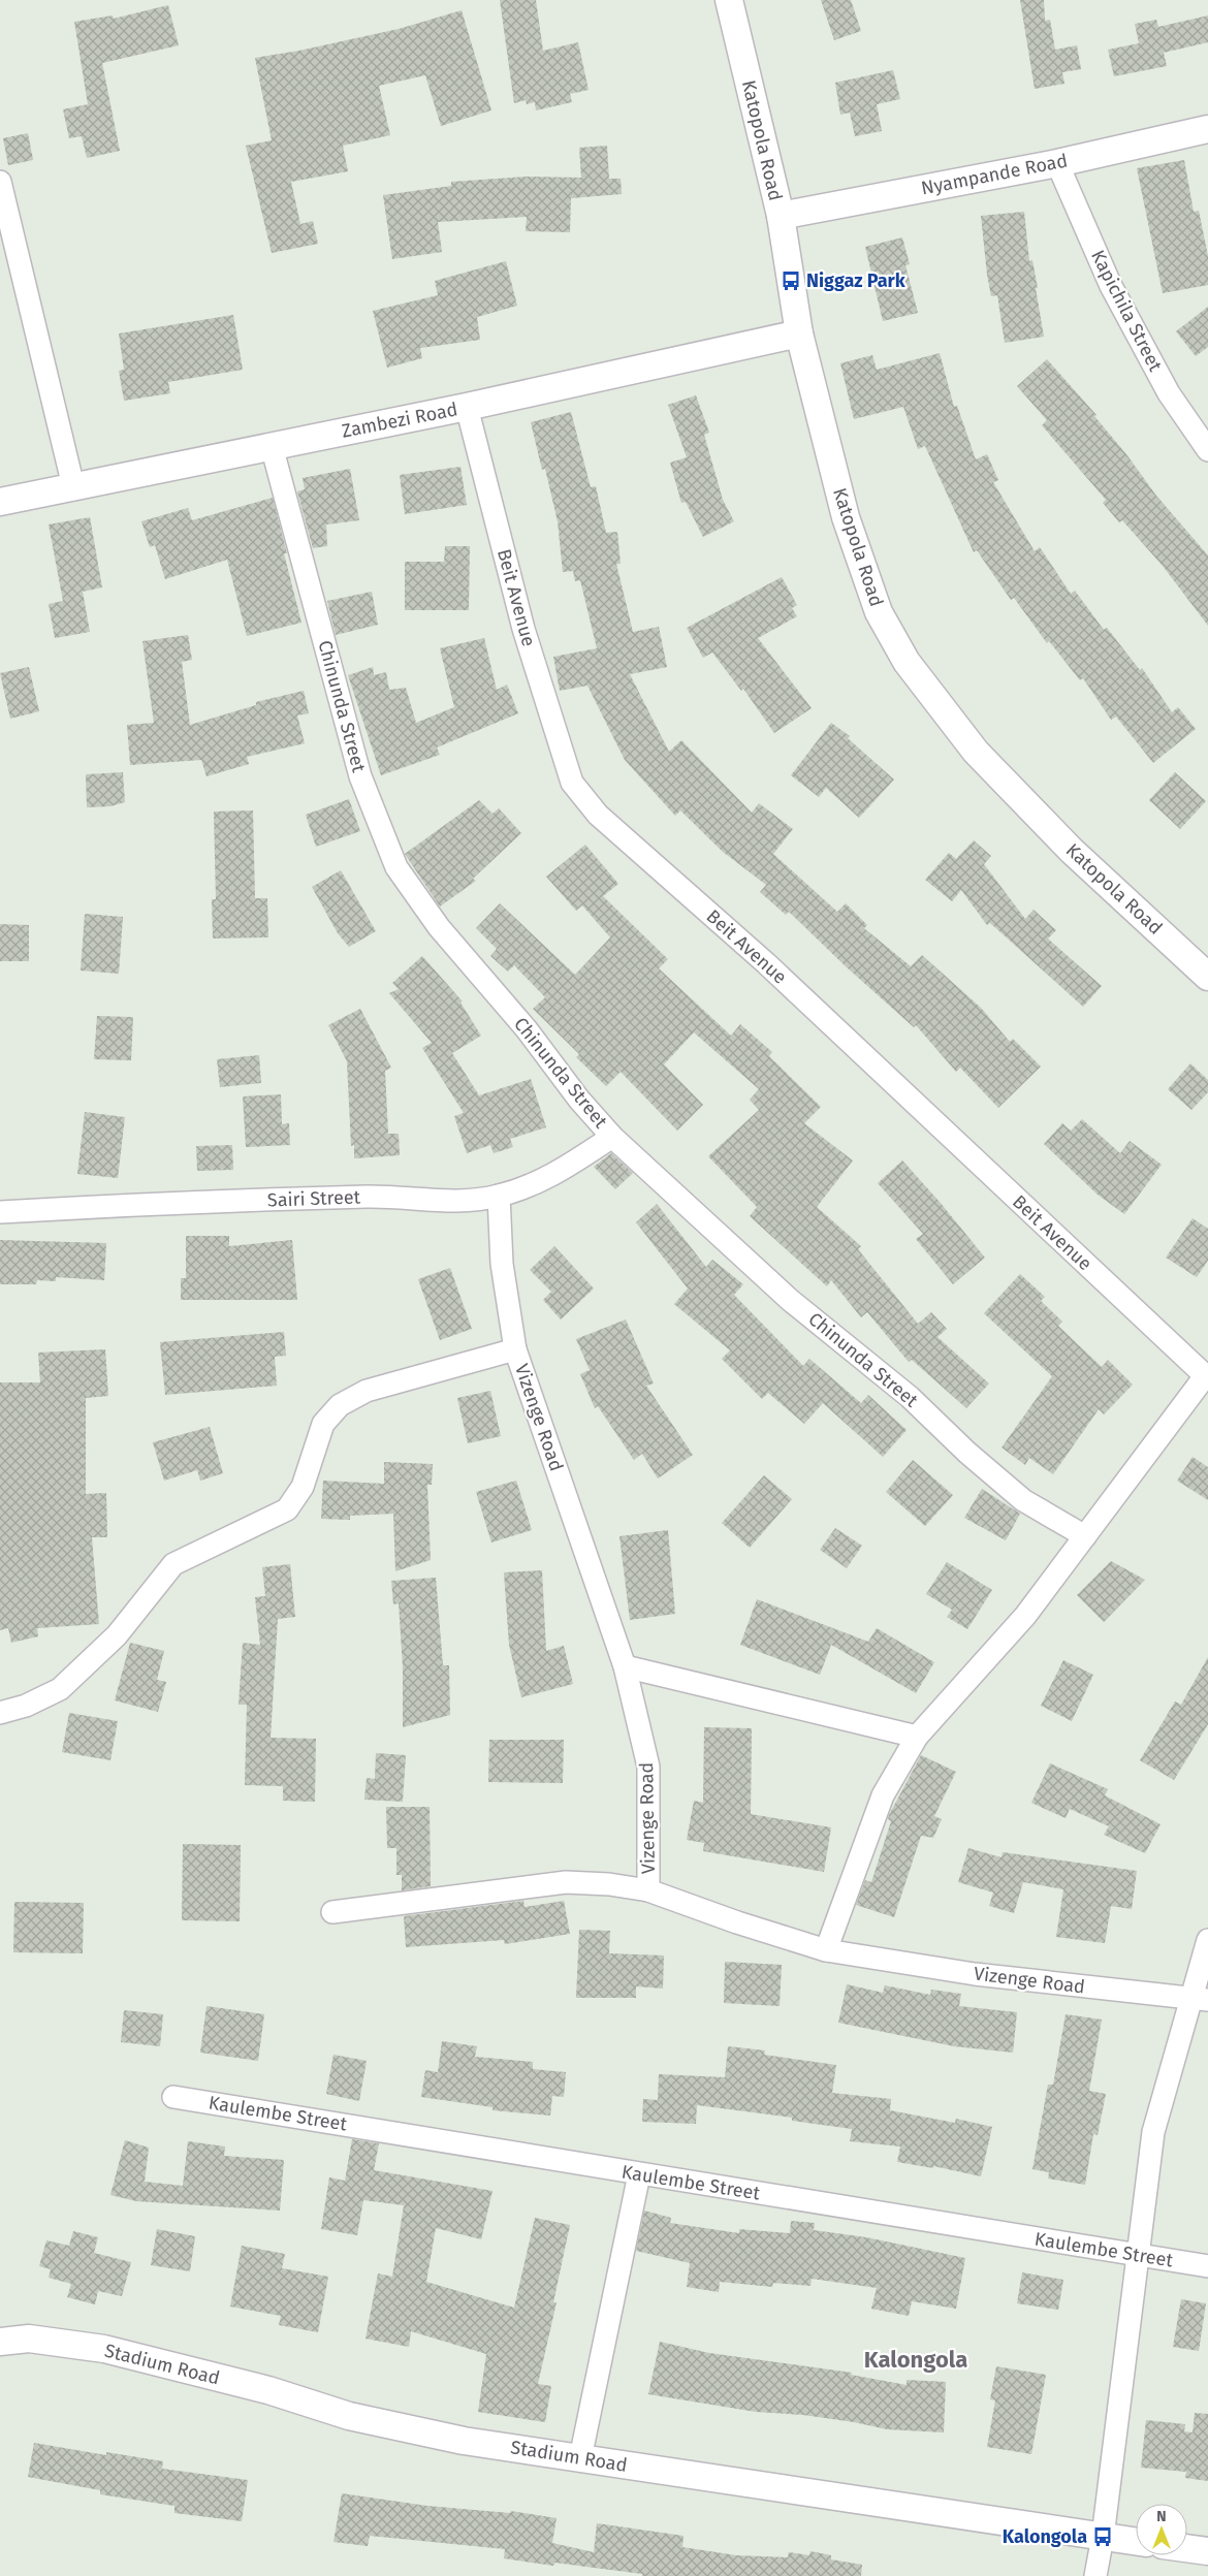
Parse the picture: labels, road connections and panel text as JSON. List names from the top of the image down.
{
  "streets": {
    "street": [
      "Katopola Road",
      "Nyampande Road",
      "Kapichila Street",
      "Zambezi Road",
      "Beit Avenue",
      "Chinunda Street",
      "Sairi Street",
      "Vizenge Road",
      "Kaulembe Street",
      "Stadium Road"
    ]
  },
  "crossings": [
    ["Katopola Road", "Nyampande Road"],
    ["Katopola Road", "Zambezi Road"],
    ["Nyampande Road", "Kapichila Street"],
    ["Zambezi Road", "Beit Avenue"],
    ["Zambezi Road", "Chinunda Street"],
    ["Chinunda Street", "Sairi Street"],
    ["Sairi Street", "Vizenge Road"]
  ],
  "districts": ["Kalongola"],
  "places": {
    "bus stop": ["Niggaz Park", "Kalongola"]
  },
  "north": "top"
}
